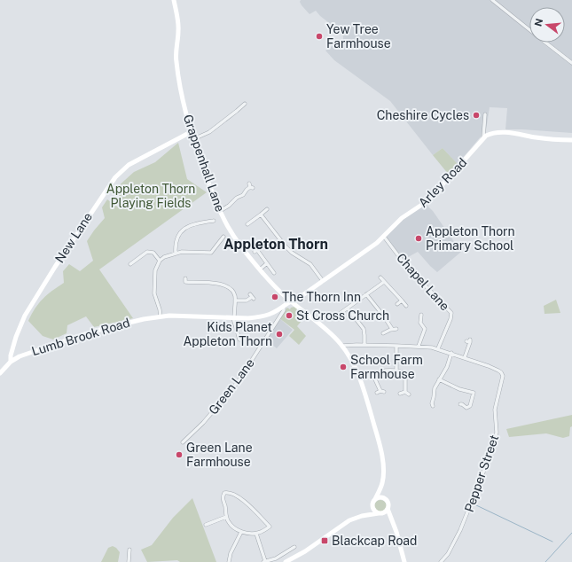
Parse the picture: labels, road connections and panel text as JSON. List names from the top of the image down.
{
  "streets": {
    "street": [
      "Grappenhall Lane",
      "Arley Road",
      "New Lane",
      "Chapel Lane",
      "Lumb Brook Road",
      "Green Lane",
      "Pepper Street"
    ]
  },
  "crossings": [
    ["Grappenhall Lane", "Arley Road"],
    ["Grappenhall Lane", "New Lane"],
    ["Grappenhall Lane", "Lumb Brook Road"],
    ["Grappenhall Lane", "Pepper Street"],
    ["Arley Road", "Chapel Lane"],
    ["Arley Road", "Lumb Brook Road"],
    ["New Lane", "Lumb Brook Road"],
    ["Chapel Lane", "Pepper Street"],
    ["Lumb Brook Road", "Green Lane"]
  ],
  "districts": ["Appleton Thorn"],
  "parks": ["Appleton Thorn Playing Fields"],
  "places": {
    "other": [
      "Yew Tree Farmhouse",
      "Cheshire Cycles",
      "Appleton Thorn Primary School",
      "The Thorn Inn",
      "St Cross Church",
      "Kids Planet Appleton Thorn",
      "School Farm Farmhouse",
      "Green Lane Farmhouse"
    ],
    "transit": ["Blackcap Road"]
  },
  "north": "left"
}
